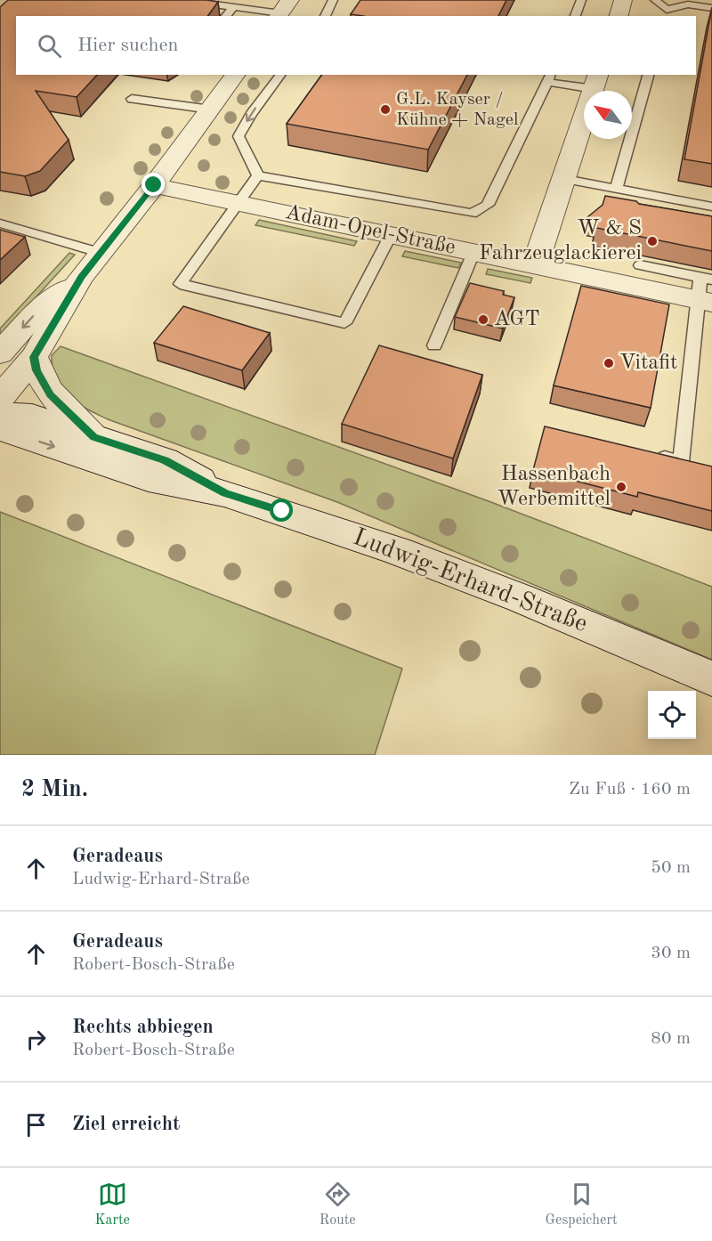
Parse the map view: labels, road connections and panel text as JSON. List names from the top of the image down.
{
  "streets": {
    "street": ["Adam-Opel-Straße", "Ludwig-Erhard-Straße"]
  },
  "places": [
    "G.L. Kayser / Kühne + Nagel",
    "W & S Fahrzeuglackierei",
    "AGT",
    "Vitafit",
    "Hassenbach Werbemittel"
  ],
  "north": "top left",
  "page": {
    "search": "Hier suchen",
    "heading": ["2 Min.", "Zu Fuß · 160 m"],
    "list": [
      ["Geradeaus", "Ludwig-Erhard-Straße", "50 m"],
      ["Geradeaus", "Robert-Bosch-Straße", "30 m"],
      ["Rechts abbiegen", "Robert-Bosch-Straße", "80 m"],
      "Ziel erreicht"
    ],
    "nav": ["Karte", "Route", "Gespeichert"]
  }
}
